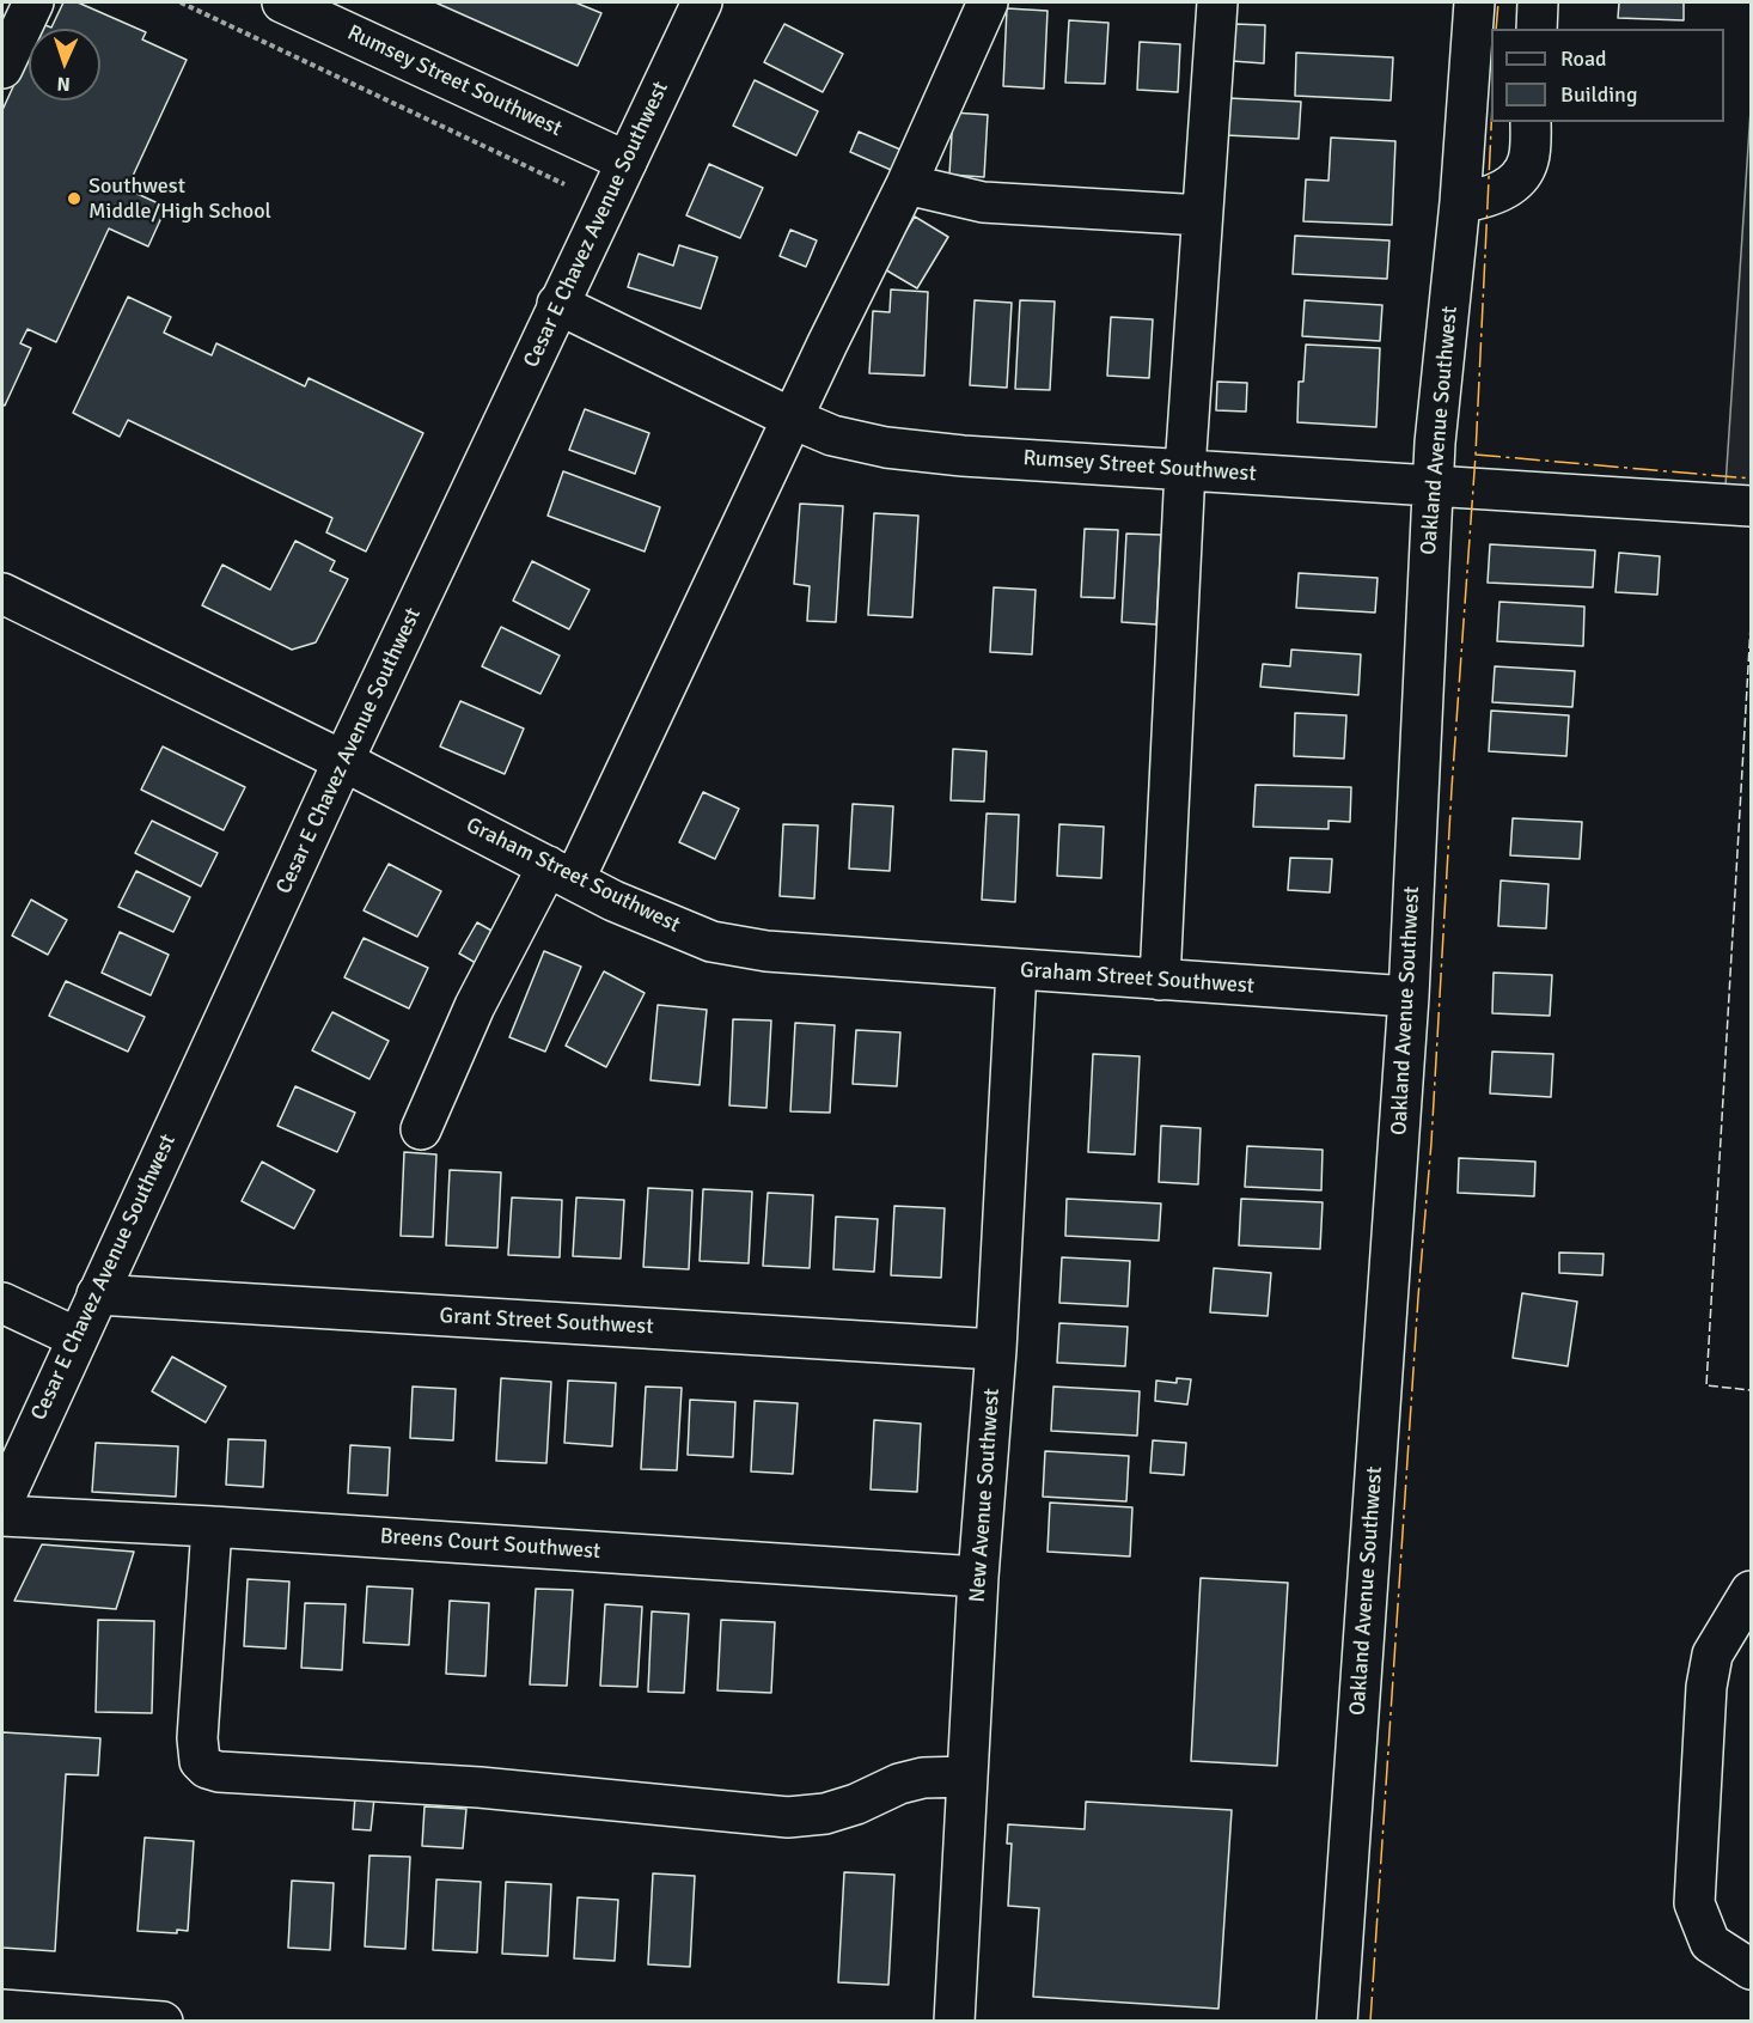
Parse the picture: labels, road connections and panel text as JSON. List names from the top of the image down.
{
  "streets": {
    "street": [
      "Rumsey Street Southwest",
      "Cesar E Chavez Avenue Southwest",
      "Oakland Avenue Southwest",
      "Graham Street Southwest",
      "Grant Street Southwest",
      "New Avenue Southwest",
      "Breens Court Southwest"
    ]
  },
  "crossings": [
    ["Rumsey Street Southwest", "Cesar E Chavez Avenue Southwest"],
    ["Rumsey Street Southwest", "Oakland Avenue Southwest"],
    ["Cesar E Chavez Avenue Southwest", "Graham Street Southwest"],
    ["Cesar E Chavez Avenue Southwest", "Grant Street Southwest"],
    ["Oakland Avenue Southwest", "Graham Street Southwest"],
    ["Graham Street Southwest", "New Avenue Southwest"],
    ["Grant Street Southwest", "New Avenue Southwest"],
    ["New Avenue Southwest", "Breens Court Southwest"]
  ],
  "places": ["Southwest Middle/High School"],
  "legend": ["Road", "Building"],
  "north": "bottom"
}
